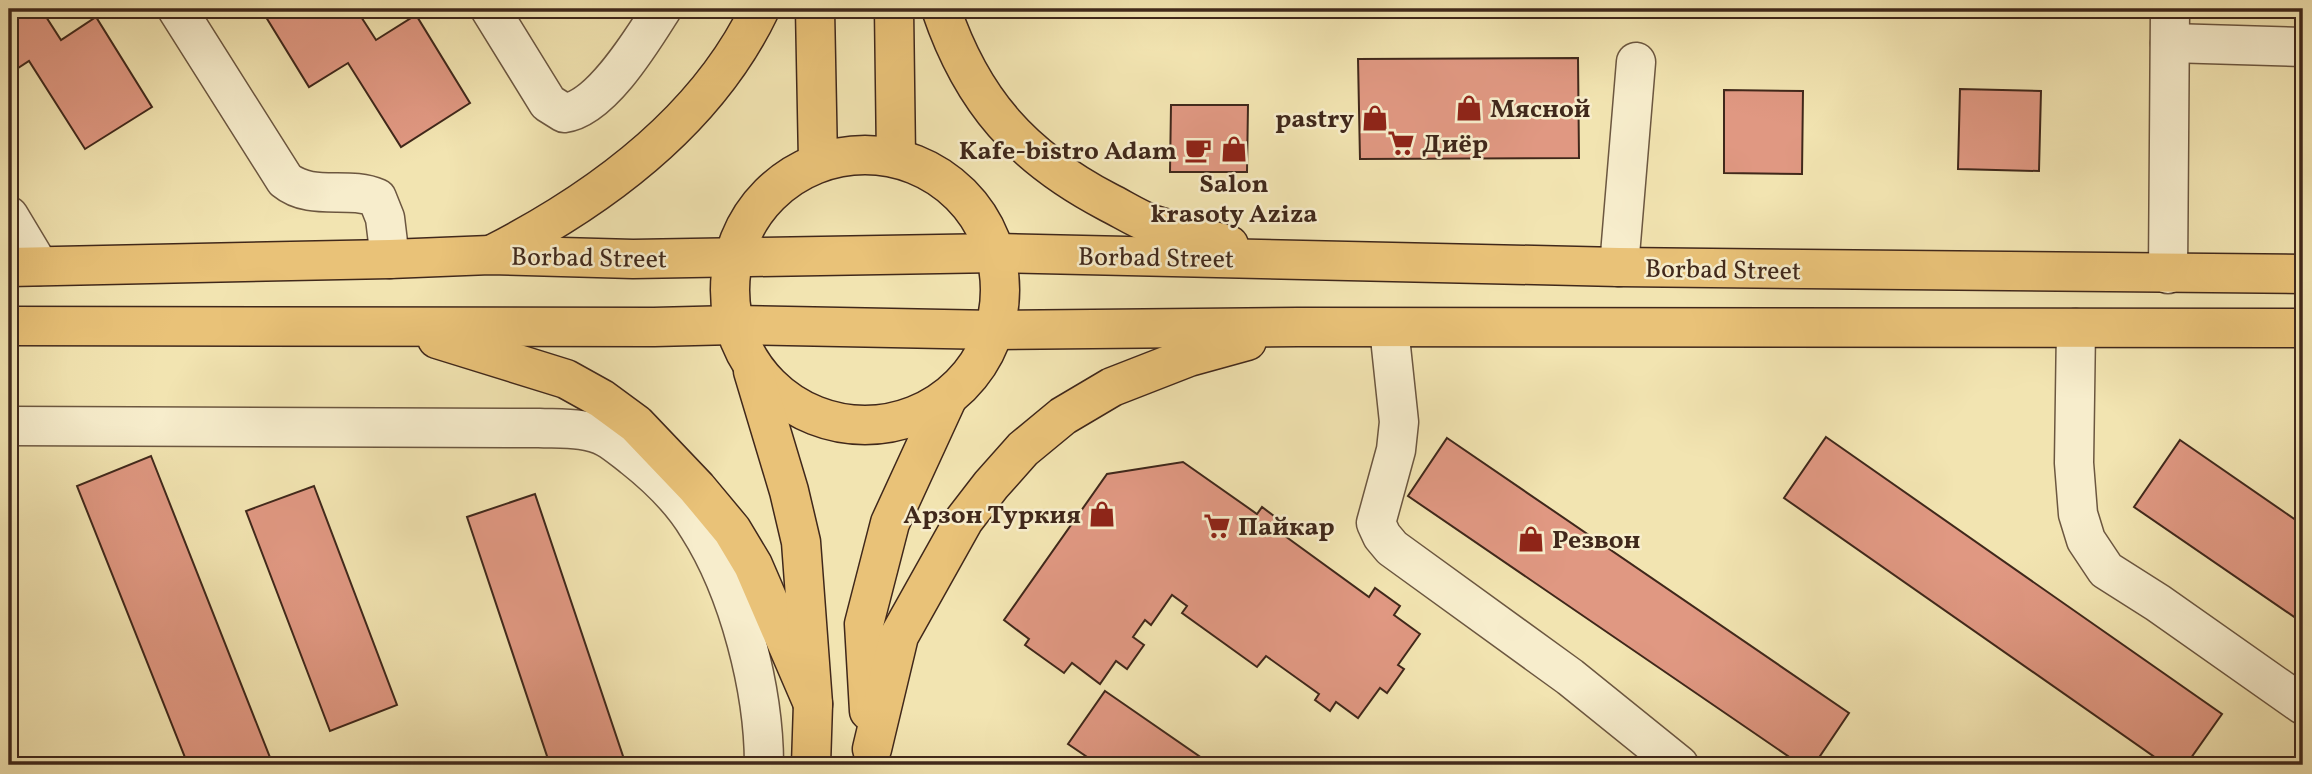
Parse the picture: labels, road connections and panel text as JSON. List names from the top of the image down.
{
  "streets": {
    "main road": ["Borbad Street"]
  },
  "places": {
    "shop": [
      "Мясной",
      "pastry",
      "Salon krasoty Aziza",
      "Арзон Туркия",
      "Резвон"
    ],
    "supermarket": ["Диëр", "Пайкар"],
    "cafe": ["Kafe-bistro Adam"]
  }
}
